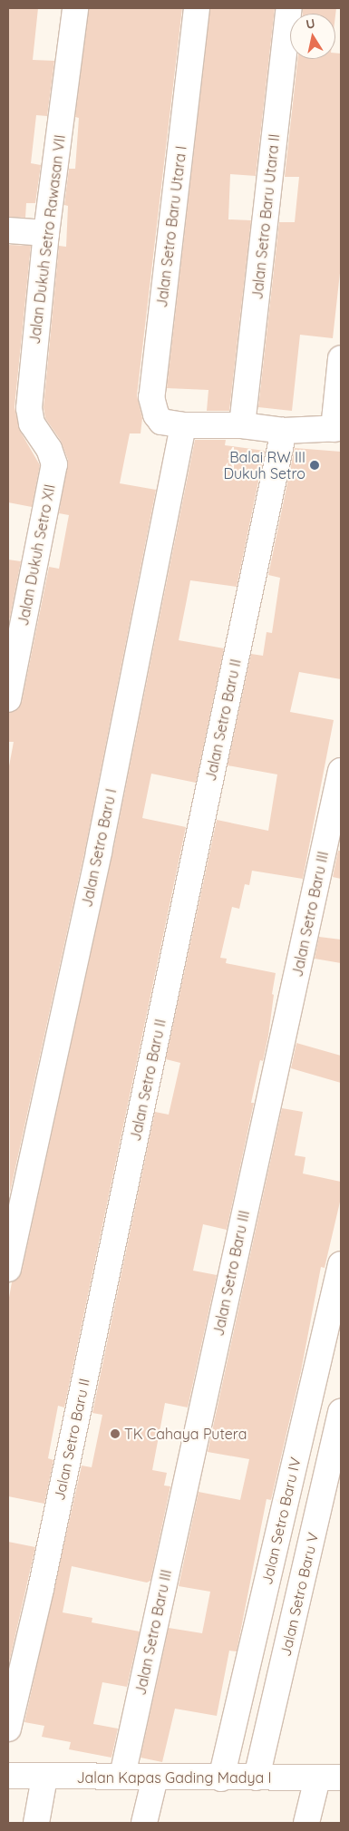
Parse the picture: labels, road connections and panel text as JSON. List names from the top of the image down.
{
  "streets": {
    "street": [
      "Jalan Setro Baru Utara II",
      "Jalan Setro Baru Utara I",
      "Jalan Dukuh Setro Rawasan VII",
      "Jalan Dukuh Setro XII",
      "Jalan Setro Baru II",
      "Jalan Setro Baru I",
      "Jalan Setro Baru III",
      "Jalan Setro Baru IV",
      "Jalan Setro Baru V",
      "Jalan Kapas Gading Madya I"
    ]
  },
  "crossings": [
    ["Jalan Setro Baru Utara I", "Jalan Setro Baru I"],
    ["Jalan Dukuh Setro Rawasan VII", "Jalan Dukuh Setro XII"],
    ["Jalan Setro Baru III", "Jalan Kapas Gading Madya I"],
    ["Jalan Setro Baru IV", "Jalan Kapas Gading Madya I"],
    ["Jalan Setro Baru V", "Jalan Kapas Gading Madya I"]
  ],
  "places": ["Balai RW III Dukuh Setro", "TK Cahaya Putera"],
  "north": "top"
}
